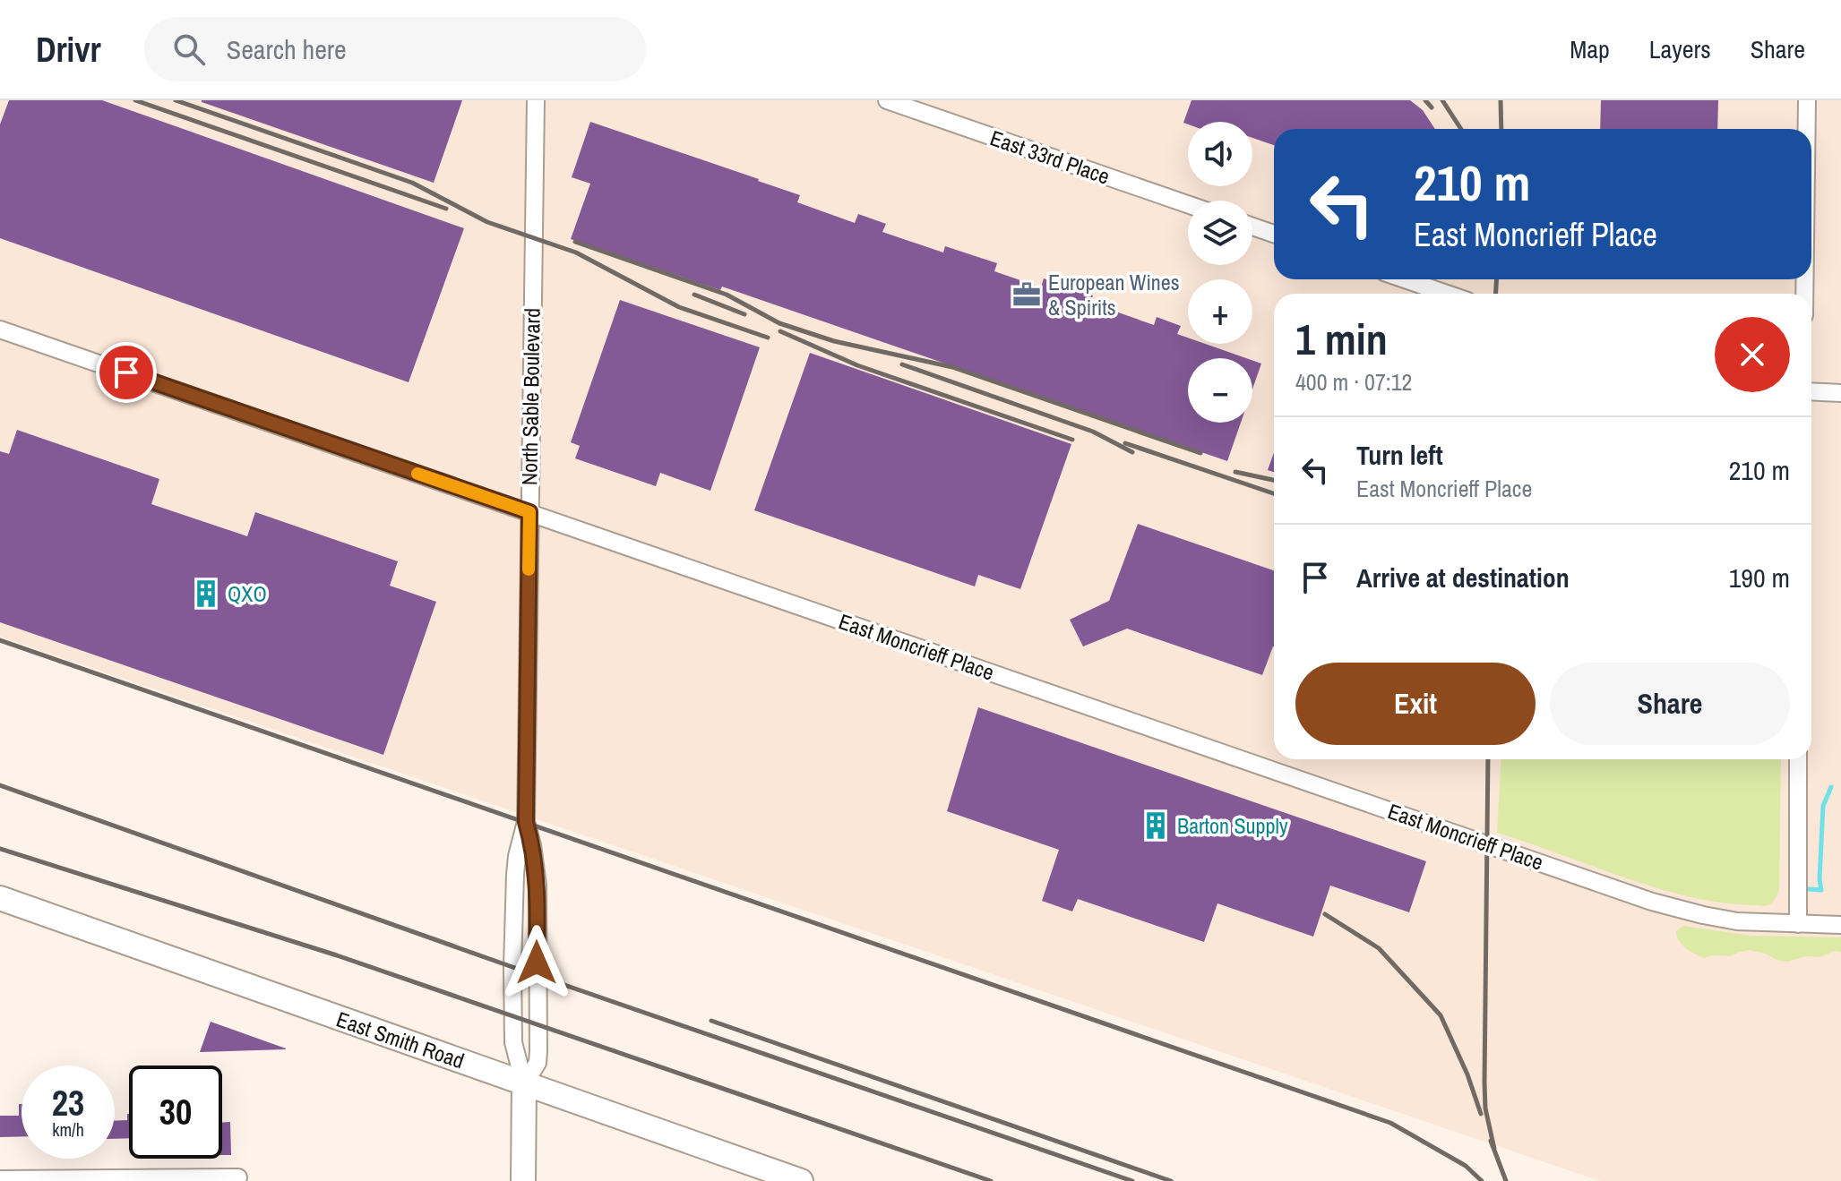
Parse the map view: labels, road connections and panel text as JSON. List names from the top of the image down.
{
  "streets": {
    "street": [
      "East 33rd Place",
      "North Sable Boulevard",
      "East Moncrieff Place",
      "East Smith Road"
    ]
  },
  "crossings": [
    ["North Sable Boulevard", "East Moncrieff Place"],
    ["North Sable Boulevard", "East Smith Road"]
  ],
  "places": {
    "office": ["European Wines & Spirits"],
    "building": ["QXO", "Barton Supply"]
  },
  "page": {
    "header": "Drivr",
    "search": "Search here",
    "nav": ["Map", "Layers", "Share"],
    "map_buttons": ["+", "−"],
    "turn": ["210 m", "East Moncrieff Place"],
    "heading": ["1 min", "400 m · 07:12"],
    "list": [
      {
        "name": "Turn left",
        "note": "East Moncrieff Place",
        "value": "210 m"
      },
      {
        "name": "Arrive at destination",
        "value": "190 m"
      }
    ],
    "buttons": ["Exit", "Share"],
    "speed": "23 km/h",
    "limit": "30"
  }
}
